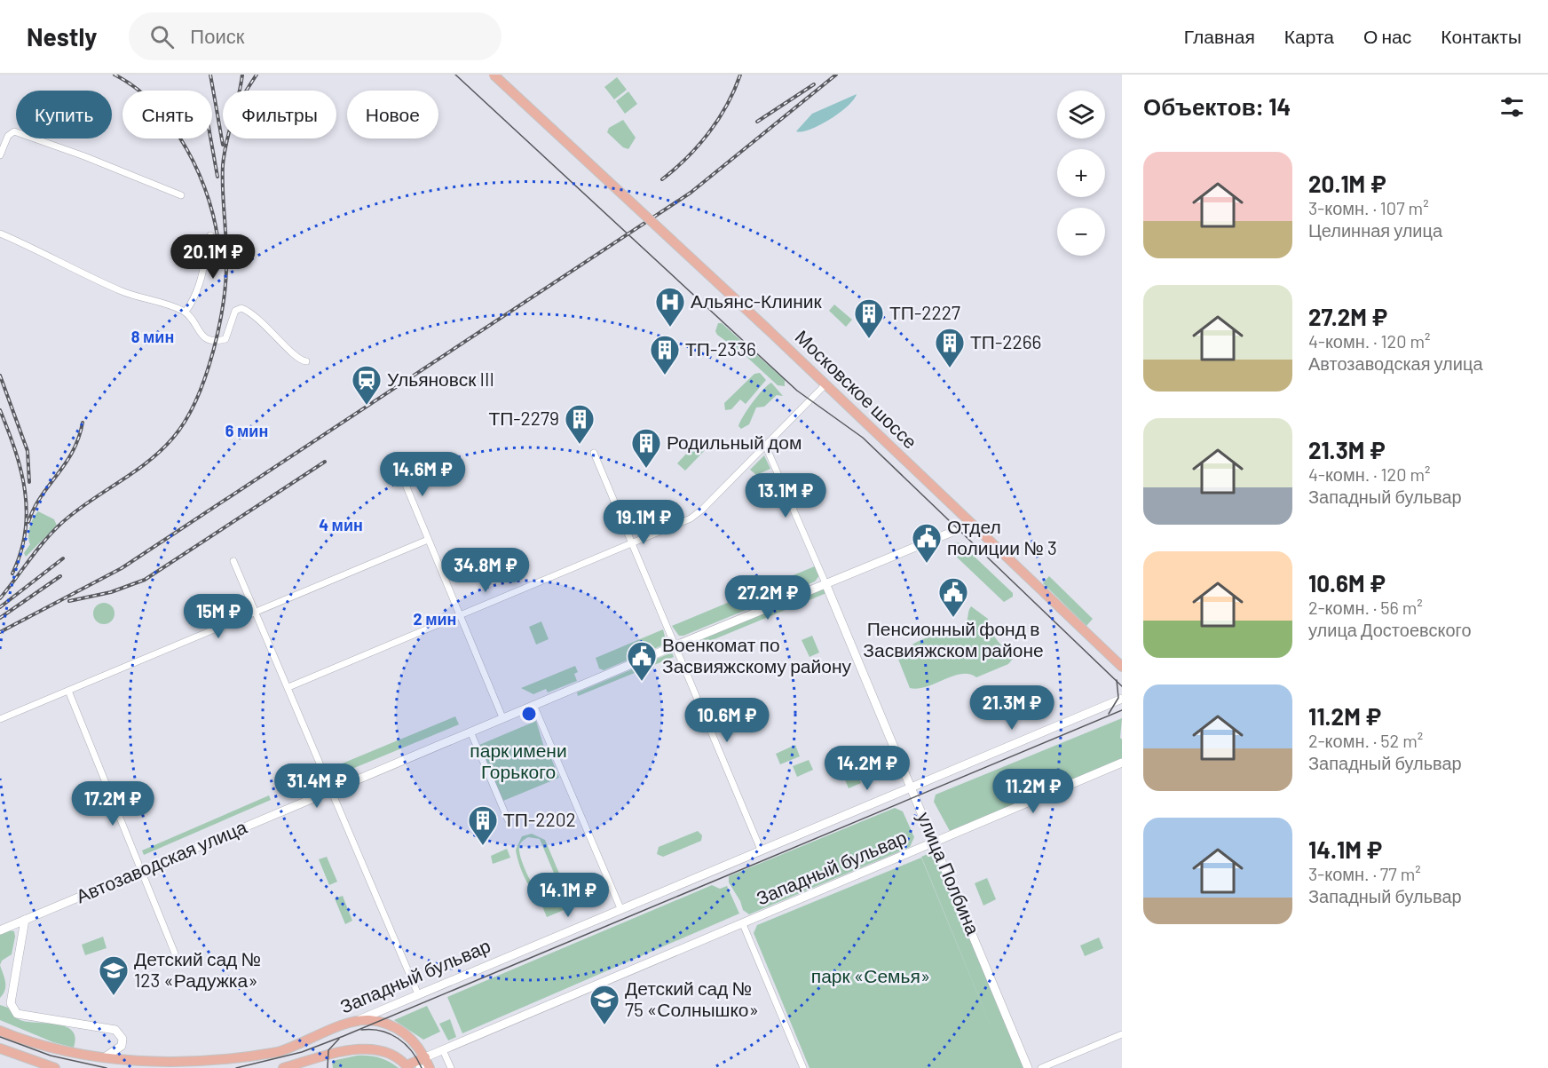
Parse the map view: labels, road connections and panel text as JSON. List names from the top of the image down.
{
  "streets": {
    "main road": ["Московское шоссе", "Западный бульвар"],
    "street": ["Автозаводская улица", "улица Полбина"]
  },
  "crossings": [
    ["Московское шоссе", "Автозаводская улица"],
    ["Автозаводская улица", "улица Полбина"],
    ["Западный бульвар", "улица Полбина"]
  ],
  "parks": ["парк имени Горького", "парк «Семья»"],
  "places": {
    "hospital": ["Альянс-Клиник"],
    "building": [
      "ТП-2227",
      "ТП-2266",
      "ТП-2336",
      "ТП-2279",
      "Родильный дом",
      "ТП-2202"
    ],
    "station": ["Ульяновск III"],
    "public building": ["Отдел полиции № 3", "Пенсионный фонд в Засвияжском районе", "Военкомат по Засвияжскому району"],
    "school or university": ["Детский сад № 123 «Радужка»", "Детский сад № 75 «Солнышко»"]
  },
  "page": {
    "header": "Nestly",
    "search": "Поиск",
    "nav": [
      "Главная",
      "Карта",
      "О нас",
      "Контакты"
    ],
    "heading": "Объектов: 14",
    "map_buttons": ["+", "−"],
    "chip": [
      "Купить",
      "Снять",
      "Фильтры",
      "Новое"
    ],
    "list": [
      {
        "name": "20.1M ₽",
        "note": "3-комн. · 107 m² · Целинная улица"
      },
      {
        "name": "27.2M ₽",
        "note": "4-комн. · 120 m² · Автозаводская улица"
      },
      {
        "name": "21.3M ₽",
        "note": "4-комн. · 120 m² · Западный бульвар"
      },
      {
        "name": "10.6M ₽",
        "note": "2-комн. · 56 m² · улица Достоевского"
      },
      {
        "name": "11.2M ₽",
        "note": "2-комн. · 52 m² · Западный бульвар"
      },
      {
        "name": "14.1M ₽",
        "note": "3-комн. · 77 m² · Западный бульвар"
      }
    ],
    "price": [
      "20.1M ₽",
      "14.6M ₽",
      "13.1M ₽",
      "19.1M ₽",
      "34.8M ₽",
      "27.2M ₽",
      "15M ₽",
      "21.3M ₽",
      "10.6M ₽",
      "14.2M ₽",
      "31.4M ₽",
      "11.2M ₽",
      "17.2M ₽",
      "14.1M ₽"
    ]
  },
  "rings": [
    "8 мин",
    "6 мин",
    "4 мин",
    "2 мин"
  ]
}
